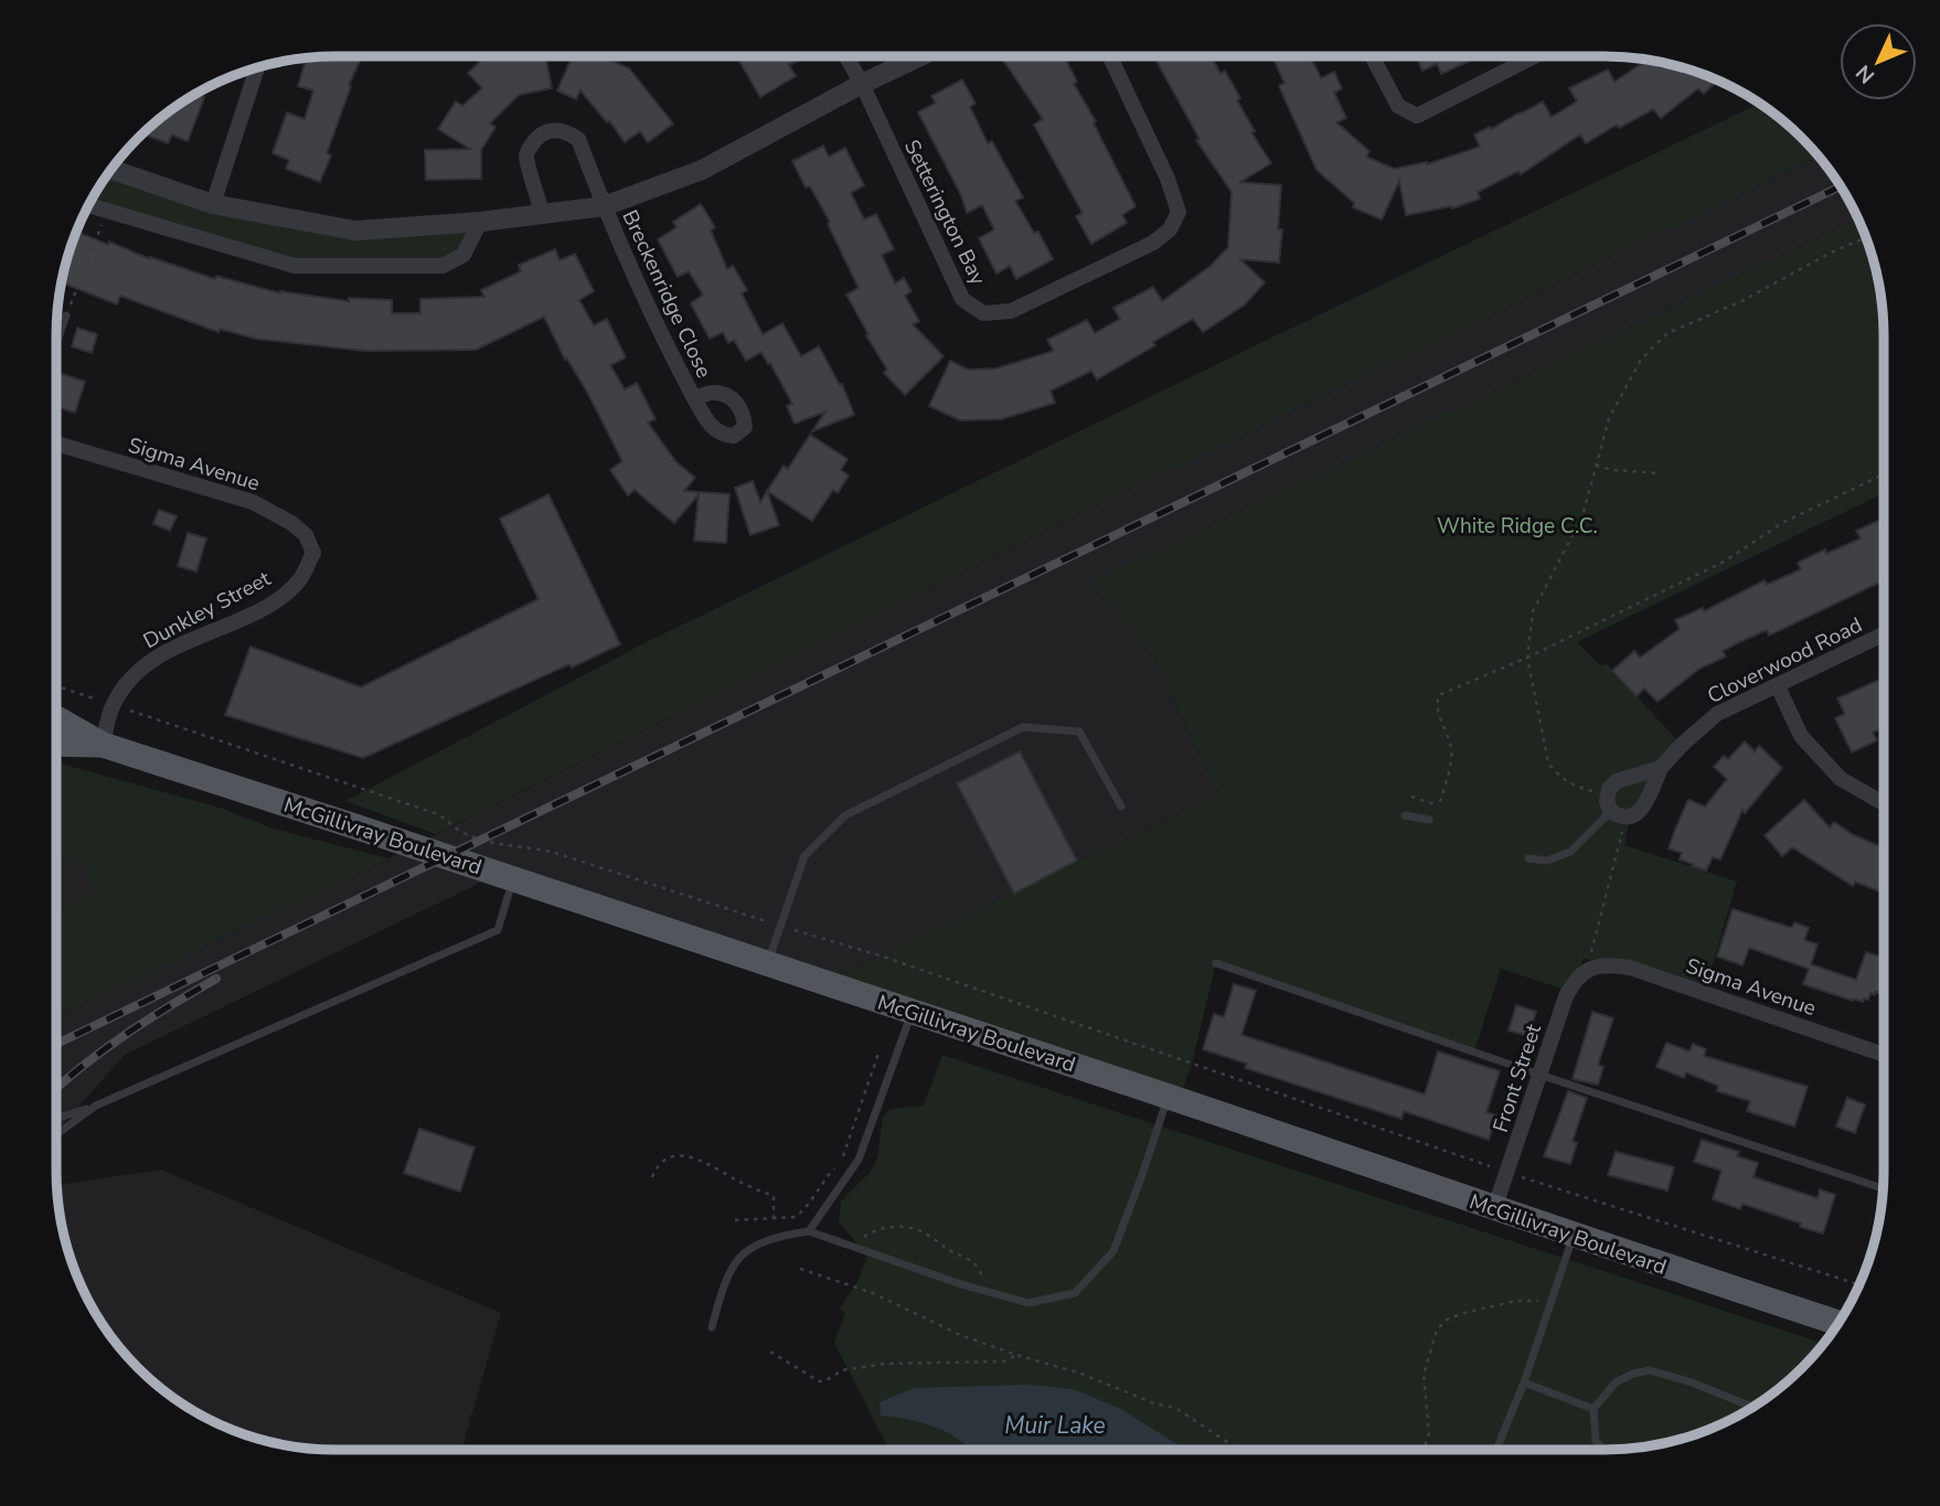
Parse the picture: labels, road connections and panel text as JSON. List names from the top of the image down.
{
  "streets": {
    "main road": ["McGillivray Boulevard"],
    "street": [
      "Setterington Bay",
      "Breckenridge Close",
      "Sigma Avenue",
      "Dunkley Street",
      "Cloverwood Road",
      "Front Street"
    ]
  },
  "crossings": [
    ["Sigma Avenue", "Dunkley Street"],
    ["Sigma Avenue", "Front Street"],
    ["Dunkley Street", "McGillivray Boulevard"],
    ["McGillivray Boulevard", "Front Street"]
  ],
  "water": ["Muir Lake"],
  "parks": ["White Ridge C.C."],
  "north": "bottom left"
}
